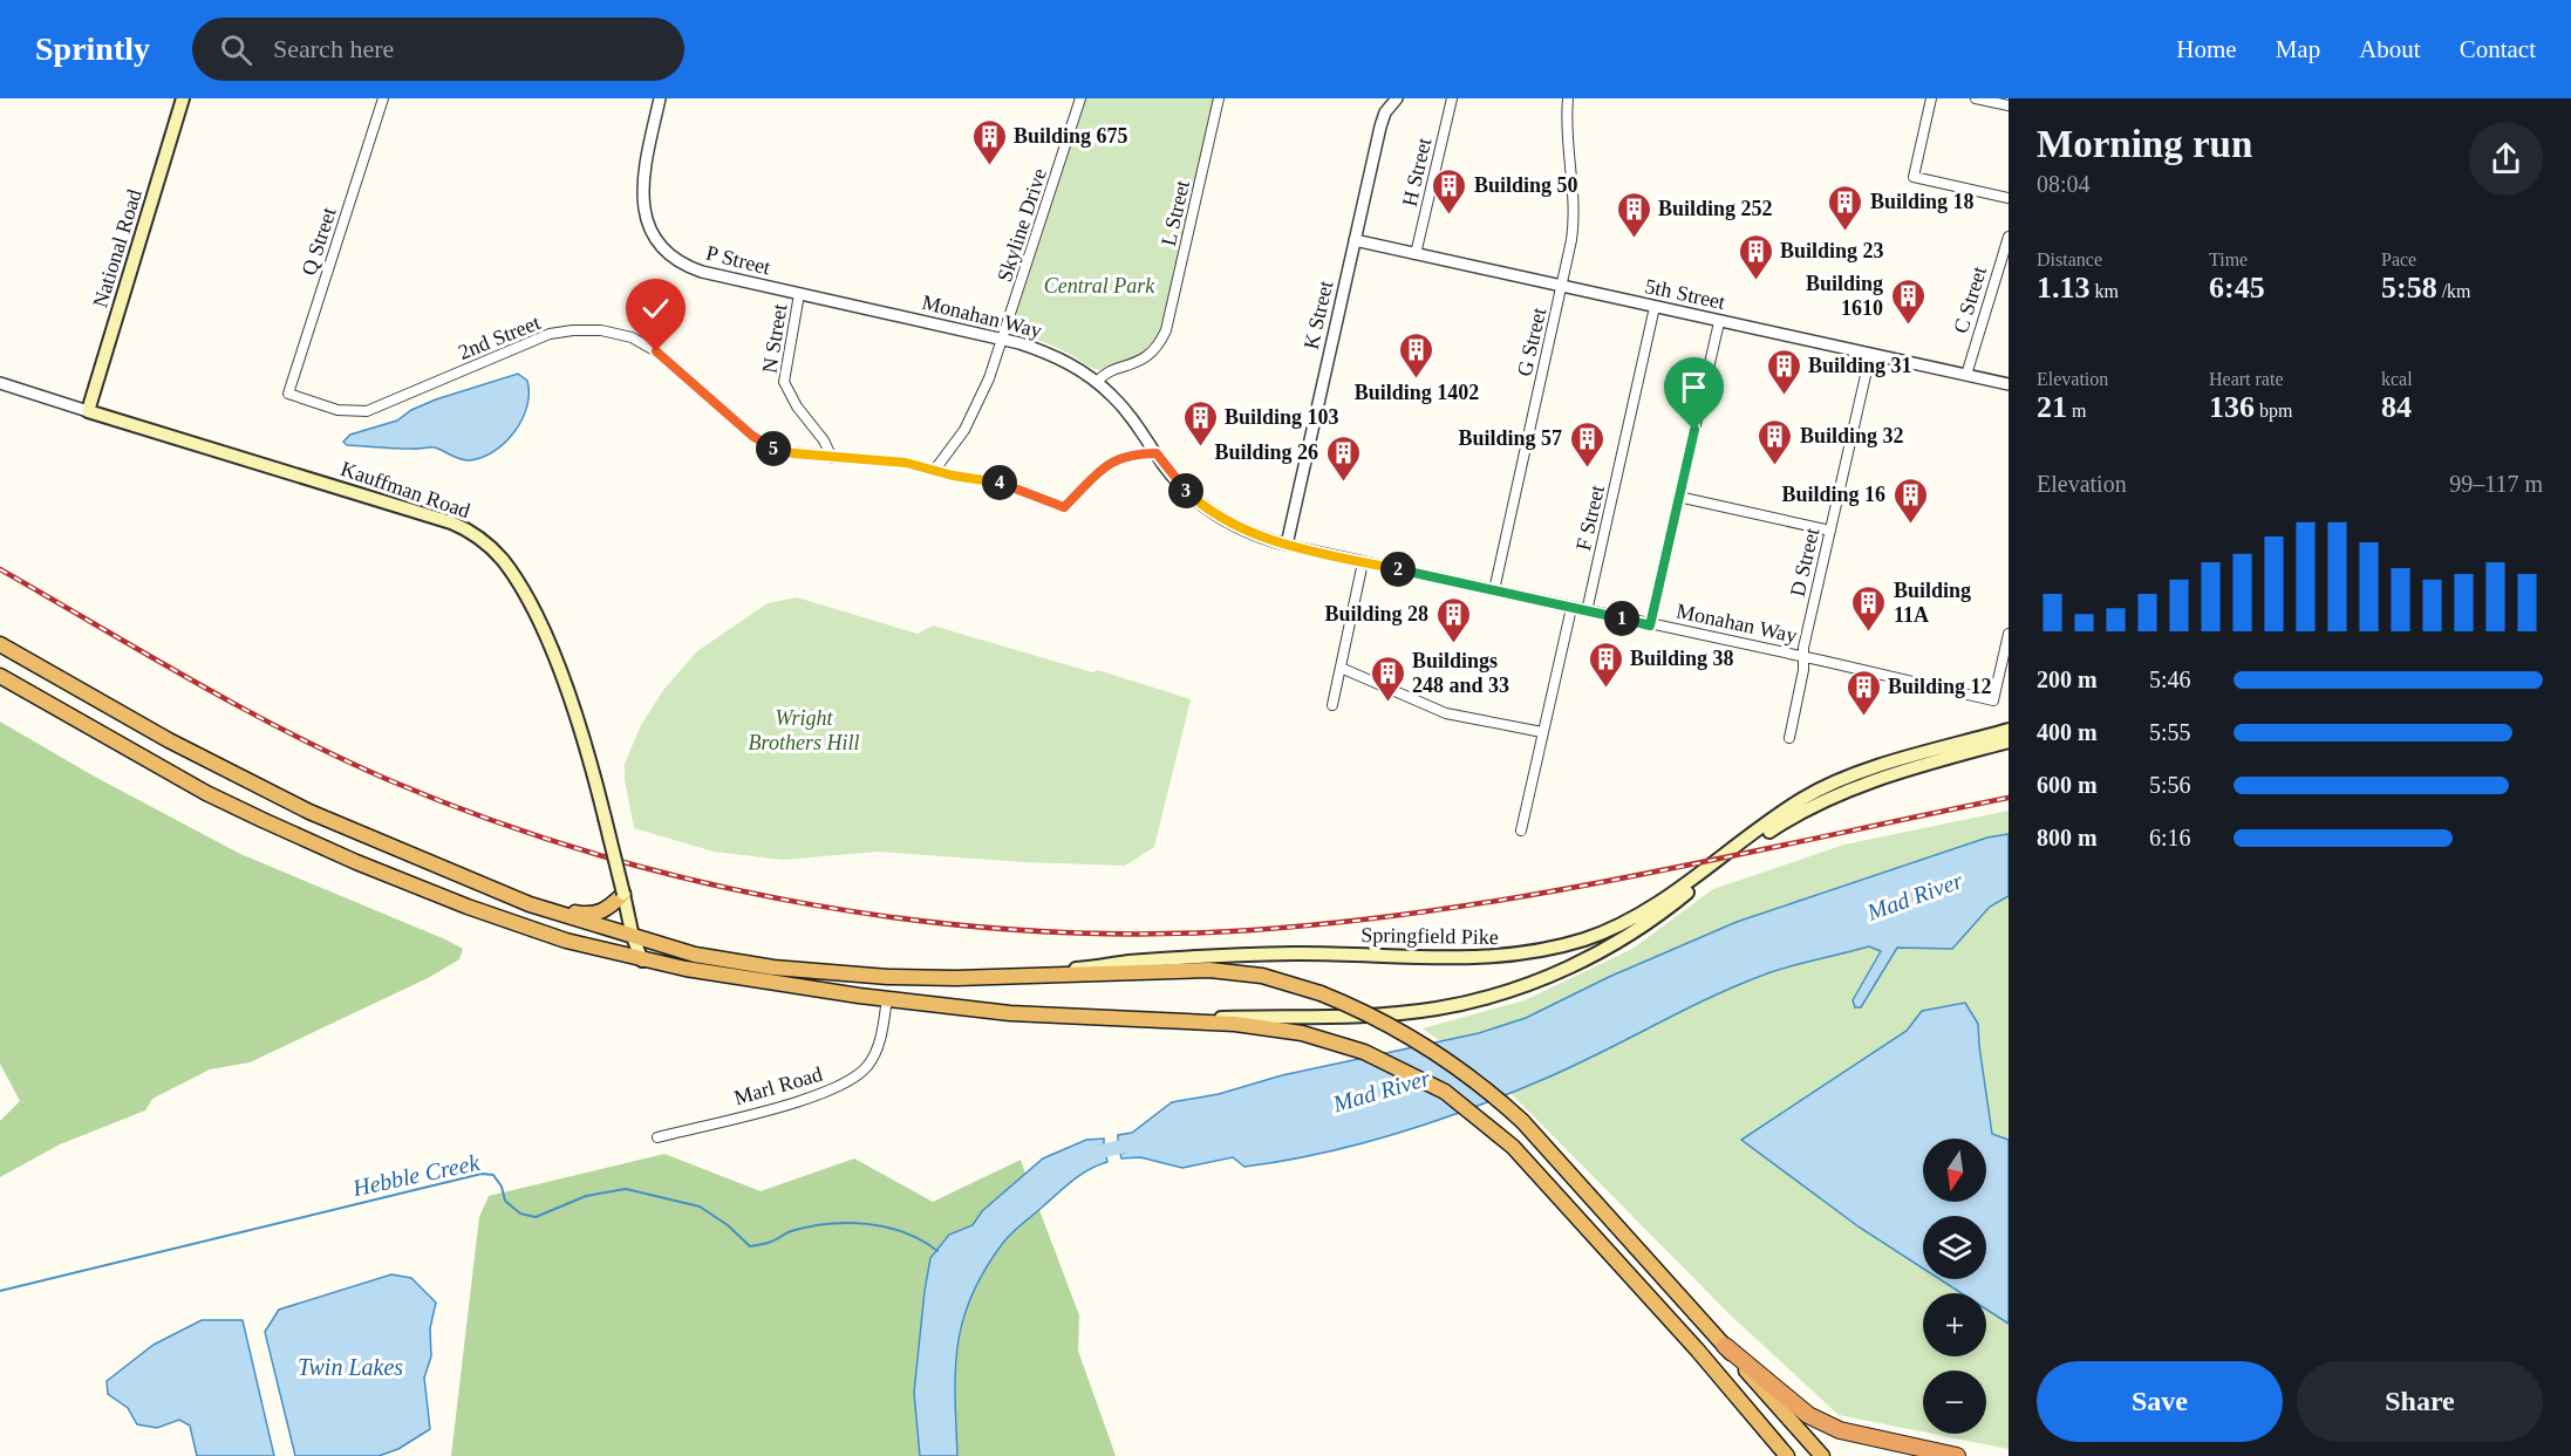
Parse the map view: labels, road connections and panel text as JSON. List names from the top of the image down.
{
  "streets": {
    "main road": ["National Road", "Kauffman Road", "Springfield Pike"],
    "street": [
      "H Street",
      "L Street",
      "Skyline Drive",
      "Q Street",
      "P Street",
      "5th Street",
      "C Street",
      "K Street",
      "Monahan Way",
      "2nd Street",
      "N Street",
      "G Street",
      "F Street",
      "D Street",
      "Marl Road"
    ]
  },
  "crossings": [
    ["H Street", "5th Street"],
    ["L Street", "Monahan Way"],
    ["Skyline Drive", "Monahan Way"],
    ["Skyline Drive", "2nd Street"],
    ["Q Street", "2nd Street"],
    ["National Road", "Kauffman Road"],
    ["P Street", "Monahan Way"],
    ["P Street", "N Street"],
    ["5th Street", "C Street"],
    ["5th Street", "K Street"],
    ["5th Street", "G Street"],
    ["5th Street", "F Street"],
    ["5th Street", "D Street"],
    ["K Street", "Monahan Way"],
    ["Monahan Way", "2nd Street"],
    ["Monahan Way", "N Street"],
    ["Monahan Way", "G Street"],
    ["Monahan Way", "F Street"],
    ["Monahan Way", "D Street"],
    ["2nd Street", "N Street"]
  ],
  "water": ["Mad River", "Hebble Creek", "Twin Lakes"],
  "parks": ["Central Park", "Wright Brothers Hill"],
  "places": {
    "building": [
      "Building 675",
      "Building 50",
      "Building 18",
      "Building 252",
      "Building 23",
      "Building 1610",
      "Building 1402",
      "Building 31",
      "Building 103",
      "Building 32",
      "Building 57",
      "Building 26",
      "Building 16",
      "Building 11A",
      "Building 28",
      "Building 38",
      "Buildings 248 and 33",
      "Building 12"
    ]
  },
  "north": "bottom",
  "page": {
    "header": "Sprintly",
    "search": "Search here",
    "nav": [
      "Home",
      "Map",
      "About",
      "Contact"
    ],
    "heading": ["Morning run", "08:04"],
    "stats": [
      ["Distance", "1.13 km"],
      ["Time", "6:45"],
      ["Pace", "5:58 /km"],
      ["Elevation", "21 m"],
      ["Heart rate", "136 bpm"],
      ["kcal", "84"]
    ],
    "pins": [
      "5",
      "4",
      "3",
      "2",
      "1"
    ],
    "chart": ["Elevation", "99–117 m"],
    "list": [
      {
        "name": "200 m",
        "note": "5:46"
      },
      {
        "name": "400 m",
        "note": "5:55"
      },
      {
        "name": "600 m",
        "note": "5:56"
      },
      {
        "name": "800 m",
        "note": "6:16"
      }
    ],
    "map_buttons": ["+", "−"],
    "buttons": ["Save", "Share"]
  }
}
